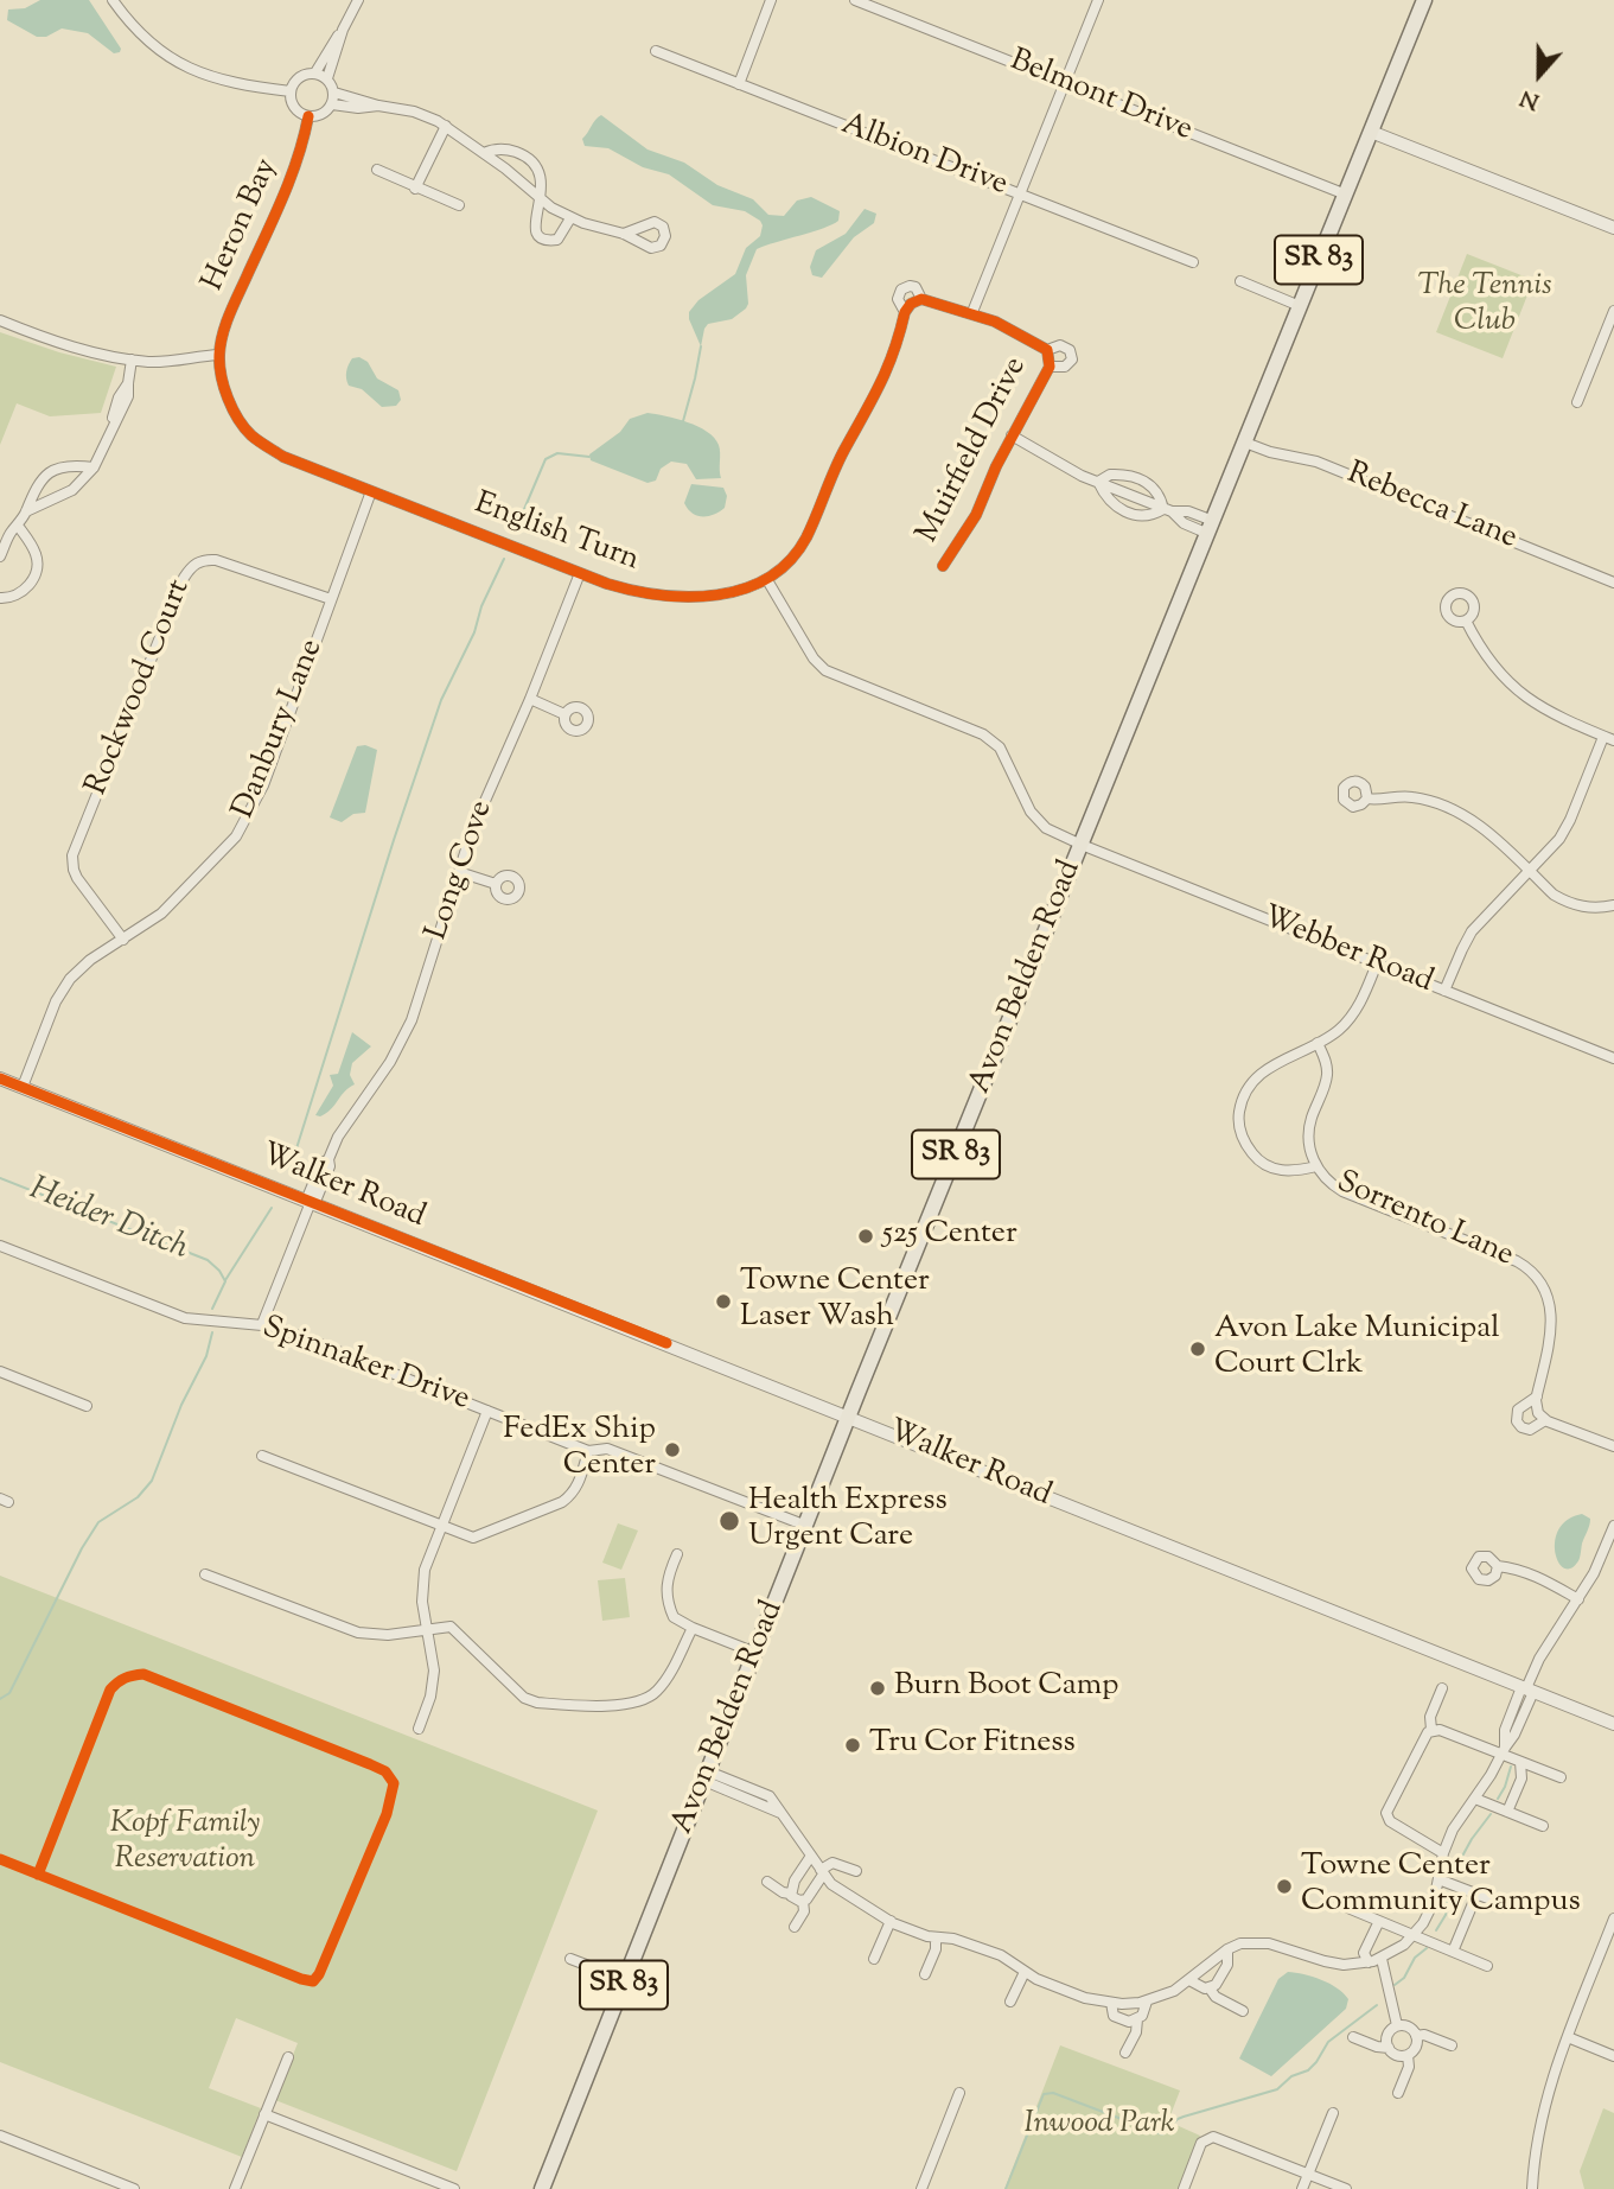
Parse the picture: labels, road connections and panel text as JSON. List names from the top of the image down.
{
  "streets": {
    "main road": ["SR 83", "Avon Belden Road"],
    "street": [
      "Belmont Drive",
      "Albion Drive",
      "Heron Bay",
      "Muirfield Drive",
      "Rebecca Lane",
      "English Turn",
      "Rockwood Court",
      "Danbury Lane",
      "Long Cove",
      "Webber Road",
      "Walker Road",
      "Sorrento Lane",
      "Spinnaker Drive"
    ]
  },
  "crossings": [
    ["Belmont Drive", "Avon Belden Road"],
    ["Heron Bay", "English Turn"],
    ["Rebecca Lane", "Avon Belden Road"],
    ["English Turn", "Danbury Lane"],
    ["English Turn", "Long Cove"],
    ["English Turn", "Webber Road"],
    ["Rockwood Court", "Danbury Lane"],
    ["Danbury Lane", "Walker Road"],
    ["Long Cove", "Walker Road"],
    ["Long Cove", "Spinnaker Drive"],
    ["Webber Road", "Avon Belden Road"],
    ["Avon Belden Road", "Walker Road"],
    ["Avon Belden Road", "Spinnaker Drive"]
  ],
  "water": ["Heider Ditch"],
  "parks": ["The Tennis Club", "Kopf Family Reservation", "Inwood Park"],
  "places": [
    "525 Center",
    "Towne Center Laser Wash",
    "Avon Lake Municipal Court Clrk",
    "FedEx Ship Center",
    "Health Express Urgent Care",
    "Burn Boot Camp",
    "Tru Cor Fitness",
    "Towne Center Community Campus"
  ],
  "north": "bottom"
}
